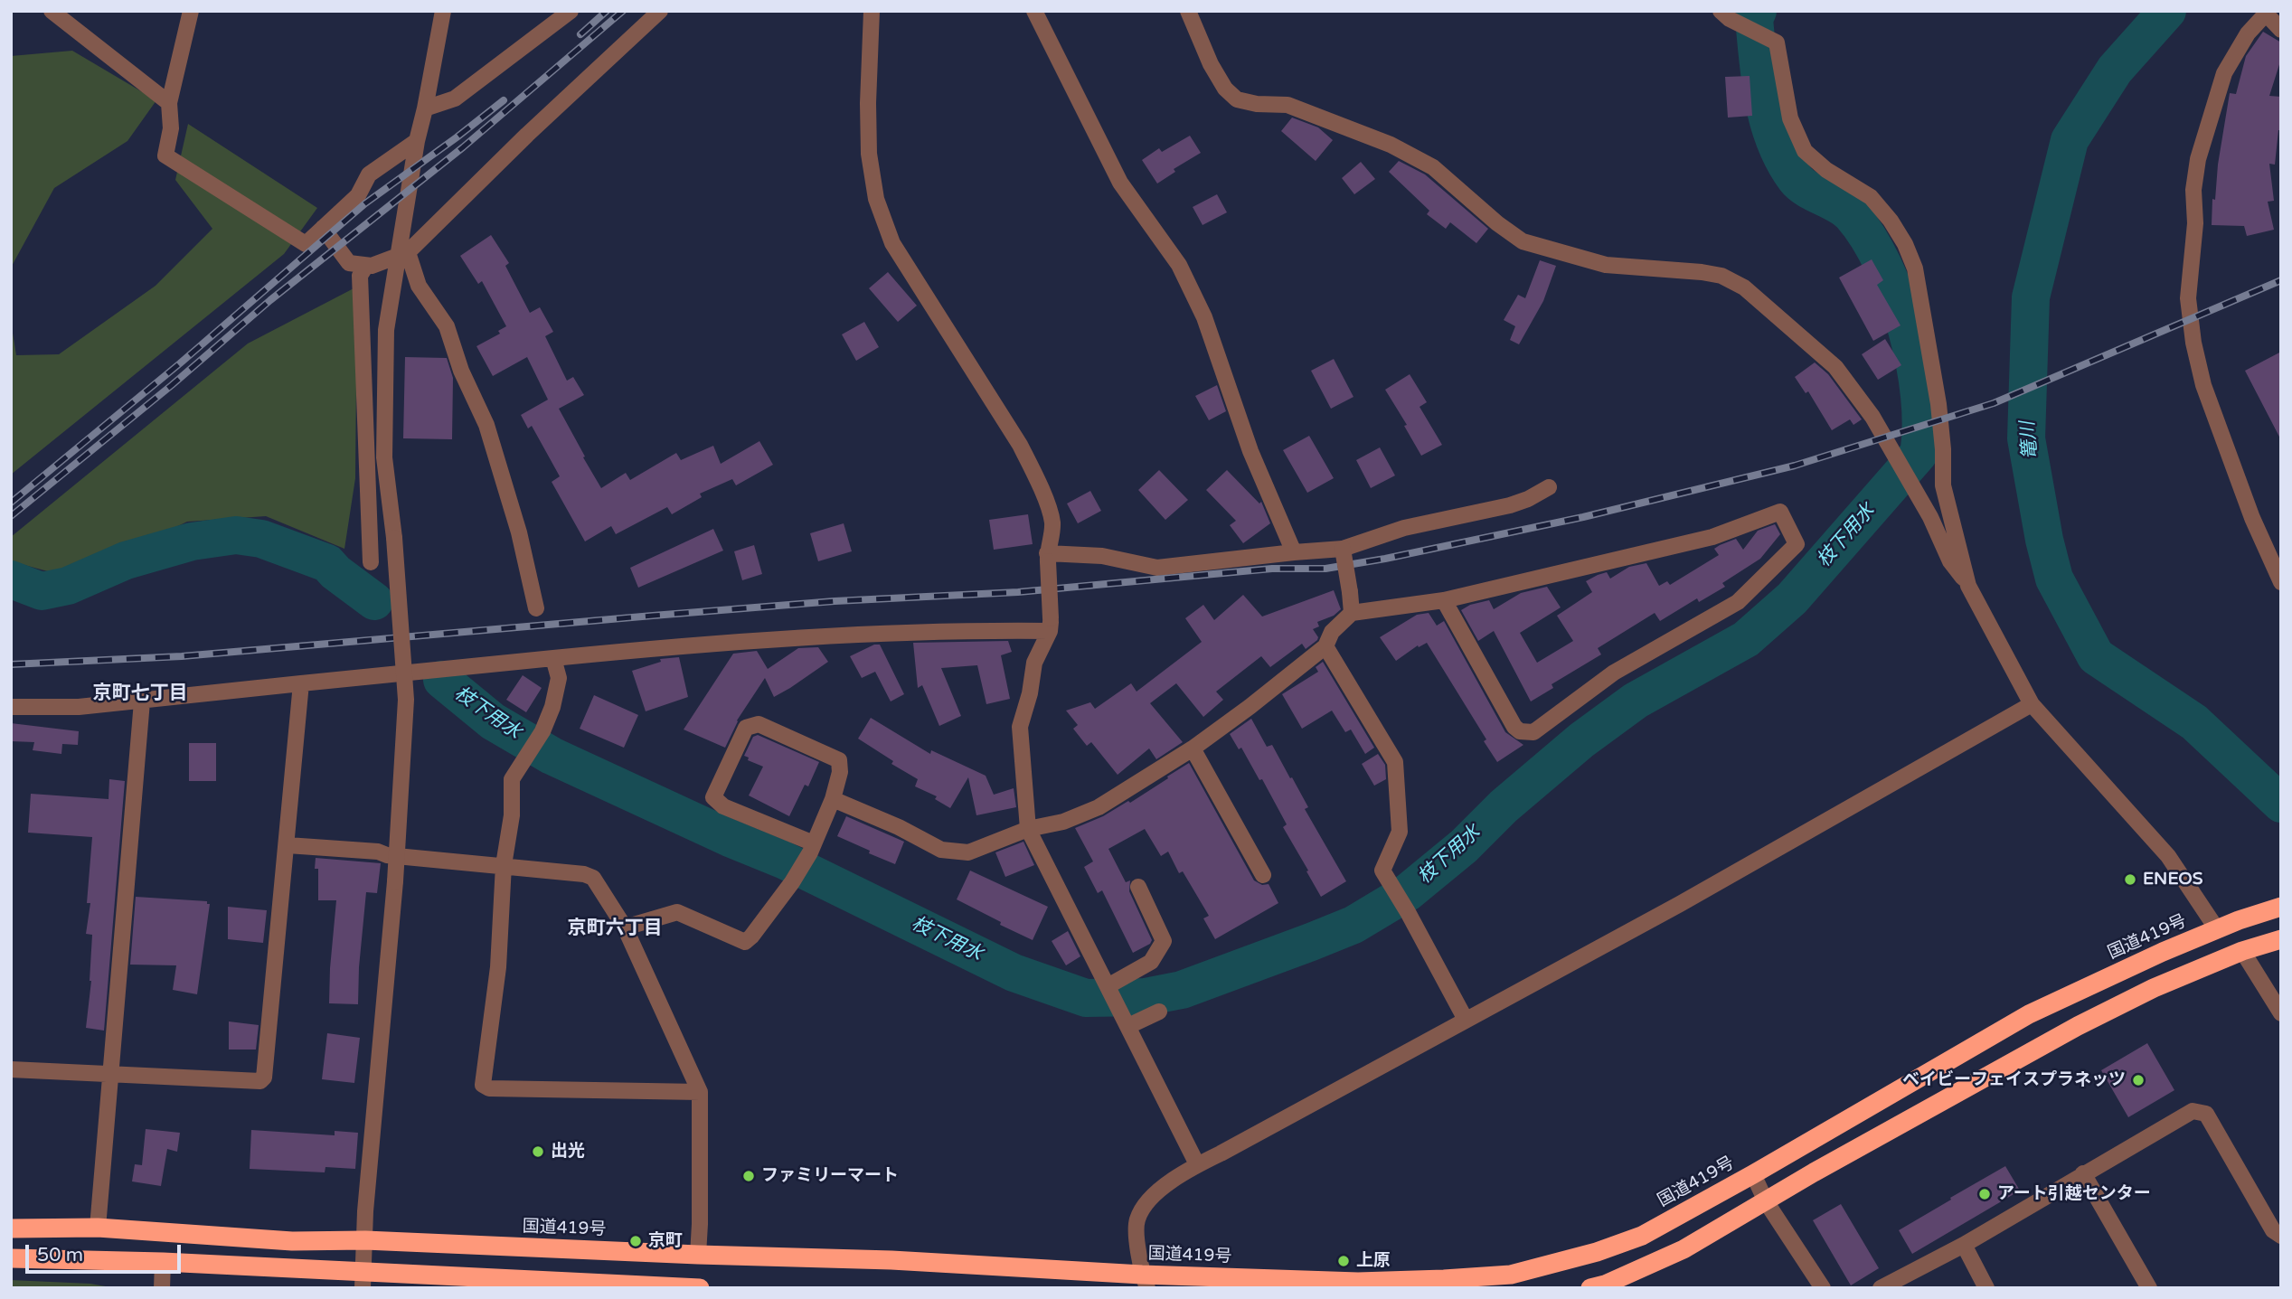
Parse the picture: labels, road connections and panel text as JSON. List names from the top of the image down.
{
  "streets": {
    "highway": ["国道419号"]
  },
  "districts": ["京町七丁目", "京町六丁目"],
  "water": ["篭川", "枝下用水"],
  "places": [
    "ENEOS",
    "ベイビーフェイスプラネッツ",
    "出光",
    "ファミリーマート",
    "アート引越センター",
    "京町",
    "上原"
  ],
  "scale_bar": "50 m"
}
